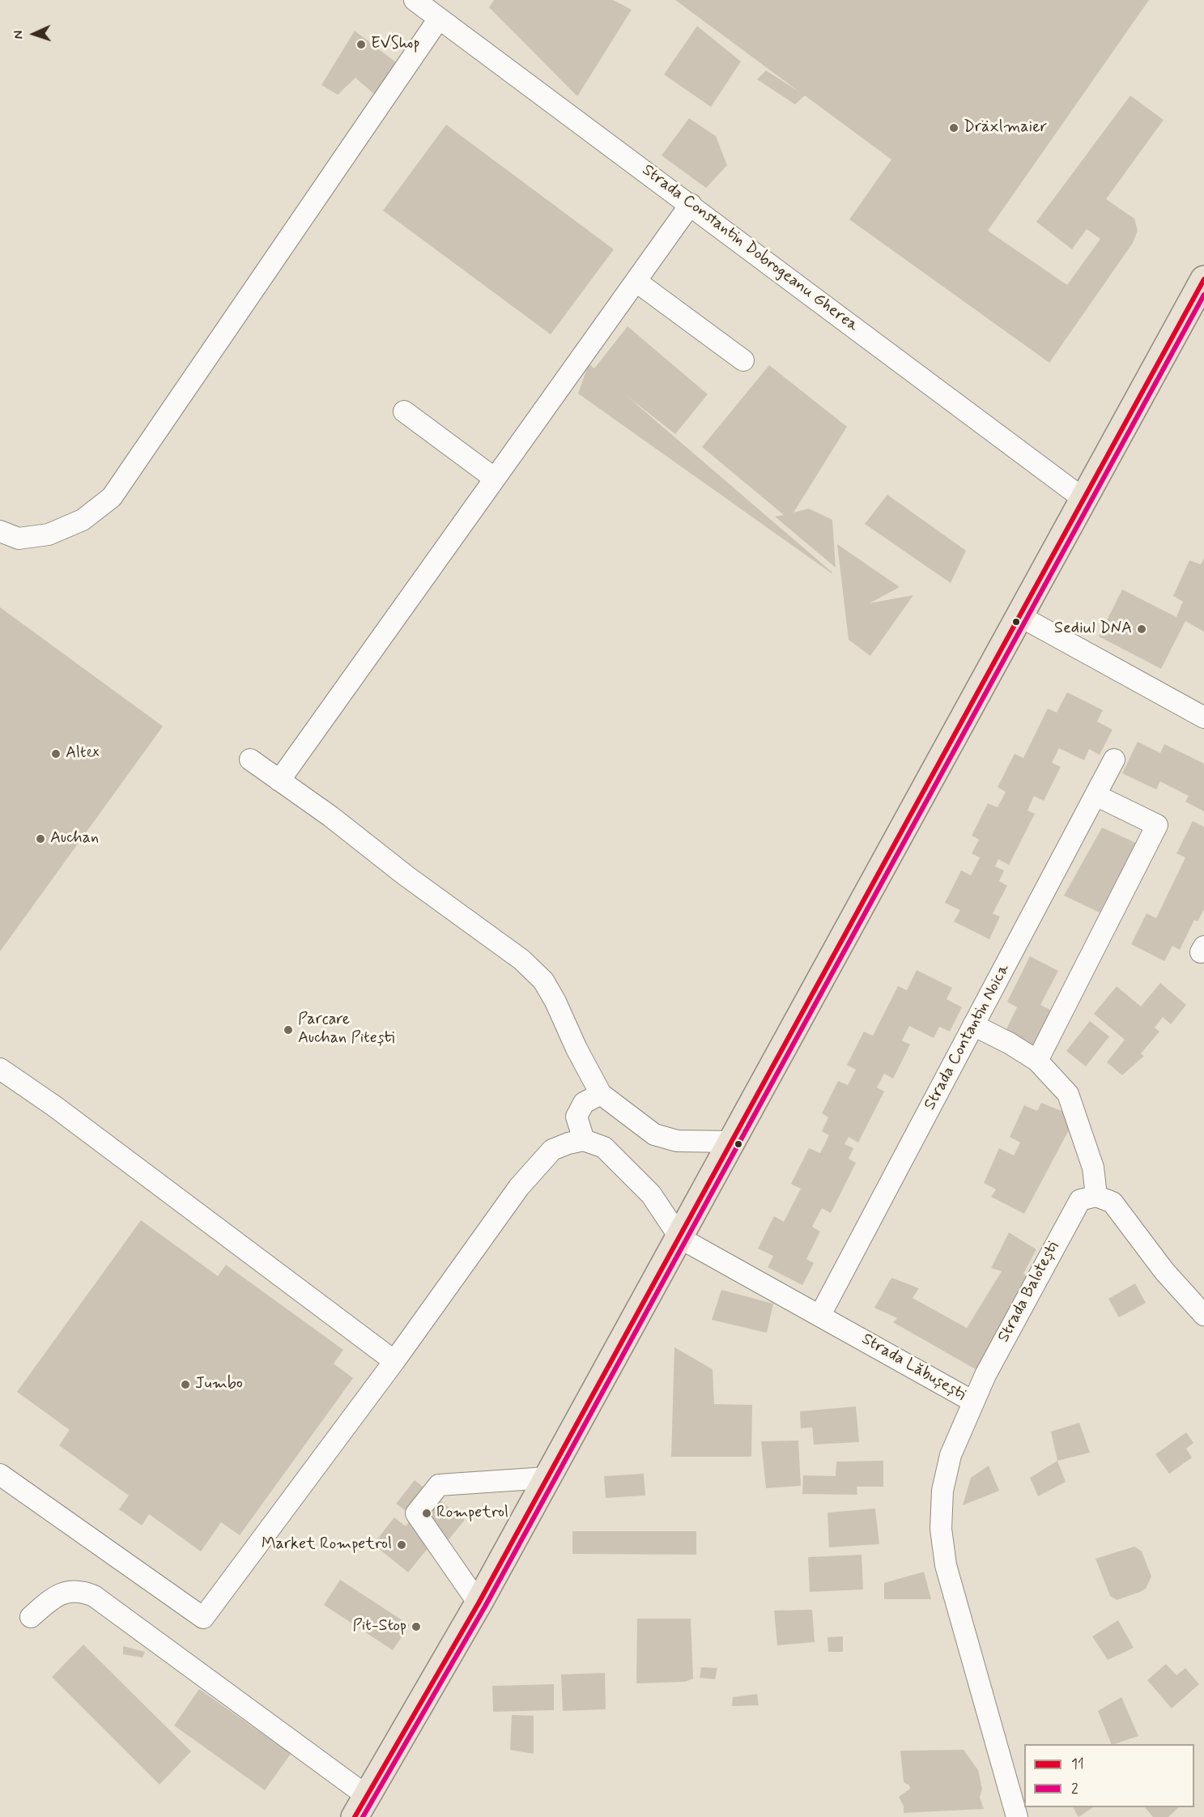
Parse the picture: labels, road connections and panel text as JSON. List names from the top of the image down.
{
  "streets": {
    "street": [
      "Strada Constantin Dobrogeanu Gherea",
      "Strada Contantin Noica",
      "Strada Balotești",
      "Strada Lăbușești"
    ]
  },
  "crossings": [
    ["Strada Contantin Noica", "Strada Lăbușești"],
    ["Strada Balotești", "Strada Lăbușești"]
  ],
  "places": [
    "EVShop",
    "Dräxlmaier",
    "Sediul DNA",
    "Altex",
    "Auchan",
    "Parcare Auchan Pitești",
    "Jumbo",
    "Rompetrol",
    "Market Rompetrol",
    "Pit-Stop"
  ],
  "lines": ["transit line 11", "transit line 2"],
  "legend": ["11", "2"],
  "north": "left"
}
